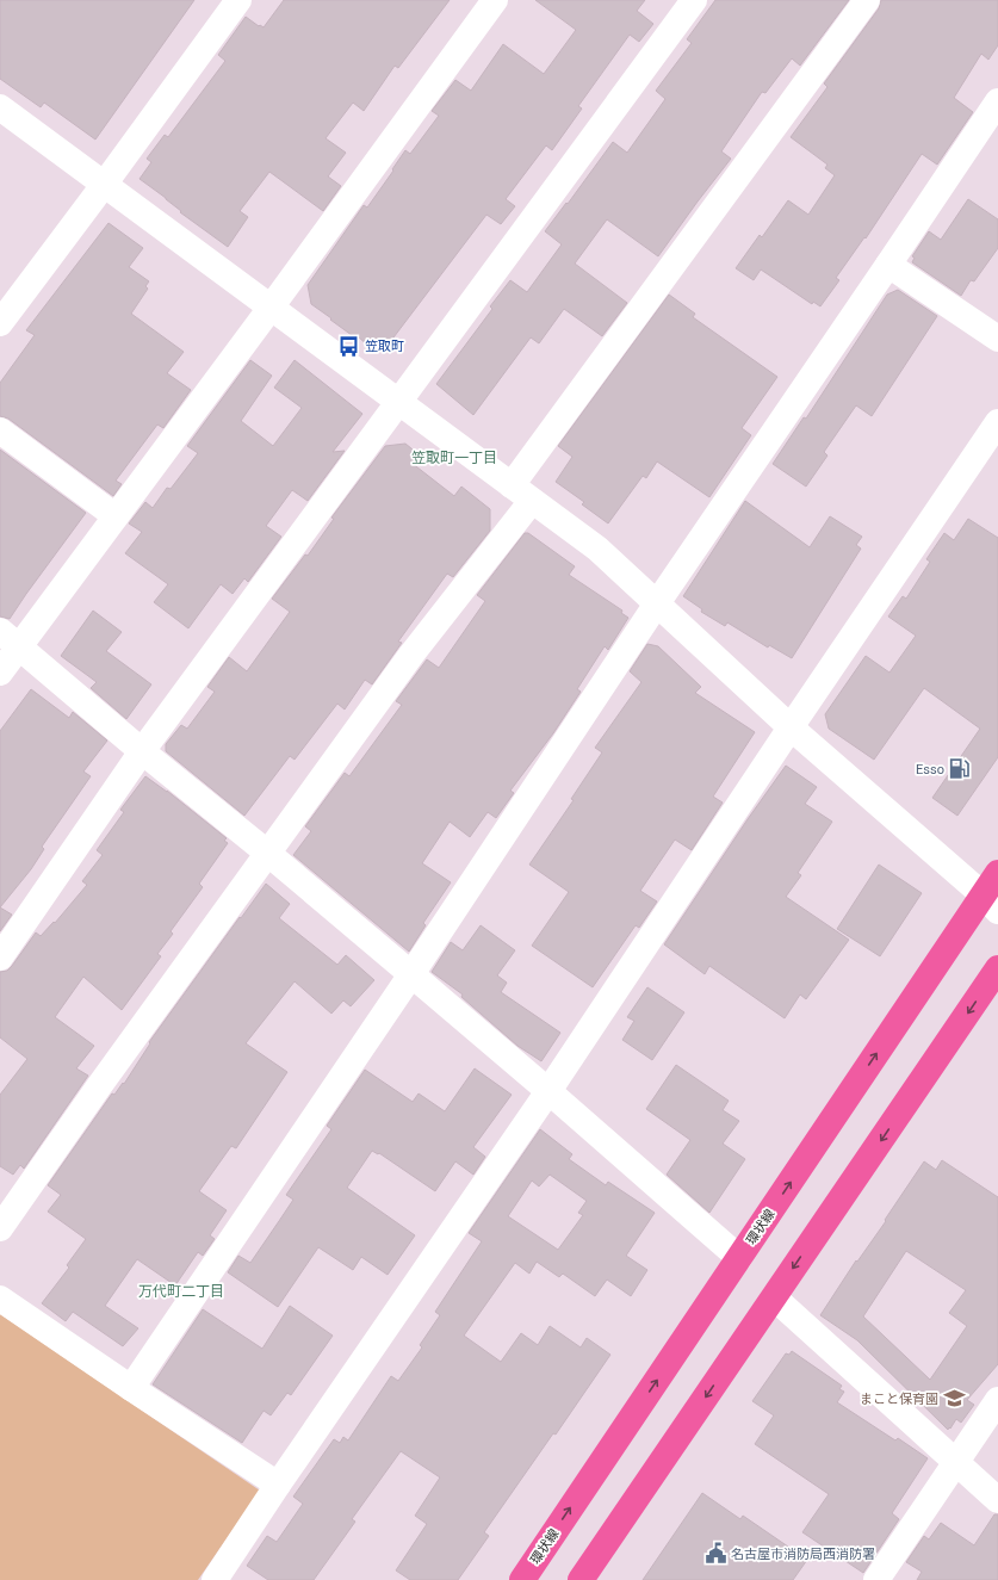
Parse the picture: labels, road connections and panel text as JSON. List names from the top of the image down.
{
  "streets": {
    "main road": ["環状線"]
  },
  "districts": ["笠取町一丁目", "万代町二丁目"],
  "places": {
    "bus stop": ["笠取町"],
    "fuel station": ["Esso"],
    "school or university": ["まこと保育園"],
    "public building": ["名古屋市消防局西消防署"]
  }
}
